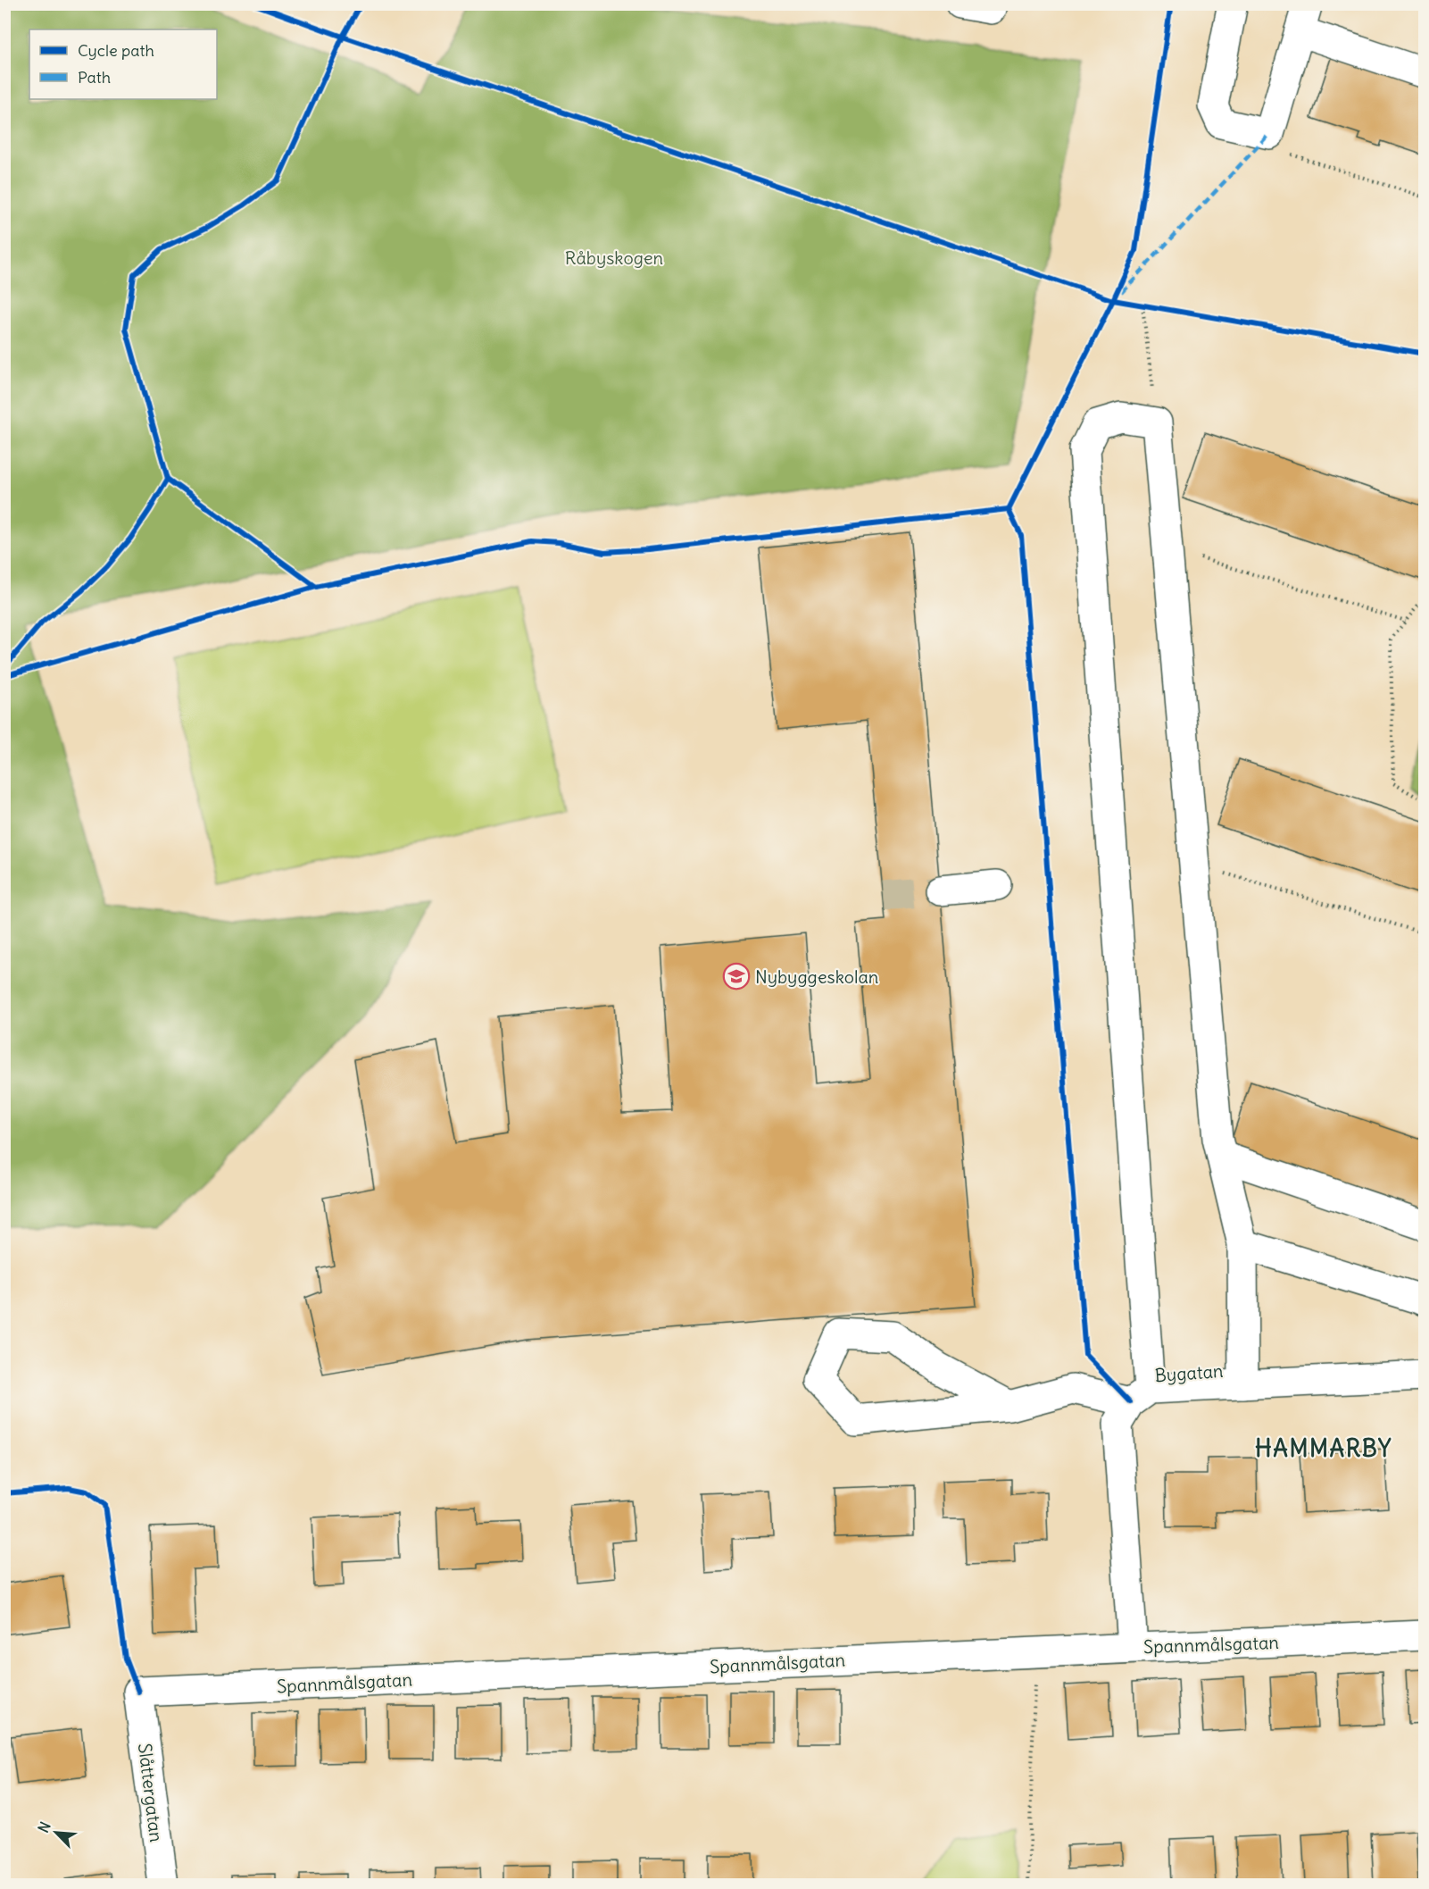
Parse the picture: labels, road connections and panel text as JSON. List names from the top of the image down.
{
  "streets": {
    "street": ["Bygatan", "Spannmålsgatan", "Slåttergatan"]
  },
  "crossings": [
    ["Spannmålsgatan", "Slåttergatan"]
  ],
  "districts": ["HAMMARBY"],
  "parks": ["Råbyskogen"],
  "places": {
    "school or university": ["Nybyggeskolan"]
  },
  "legend": ["Cycle path", "Path"],
  "north": "top left"
}
